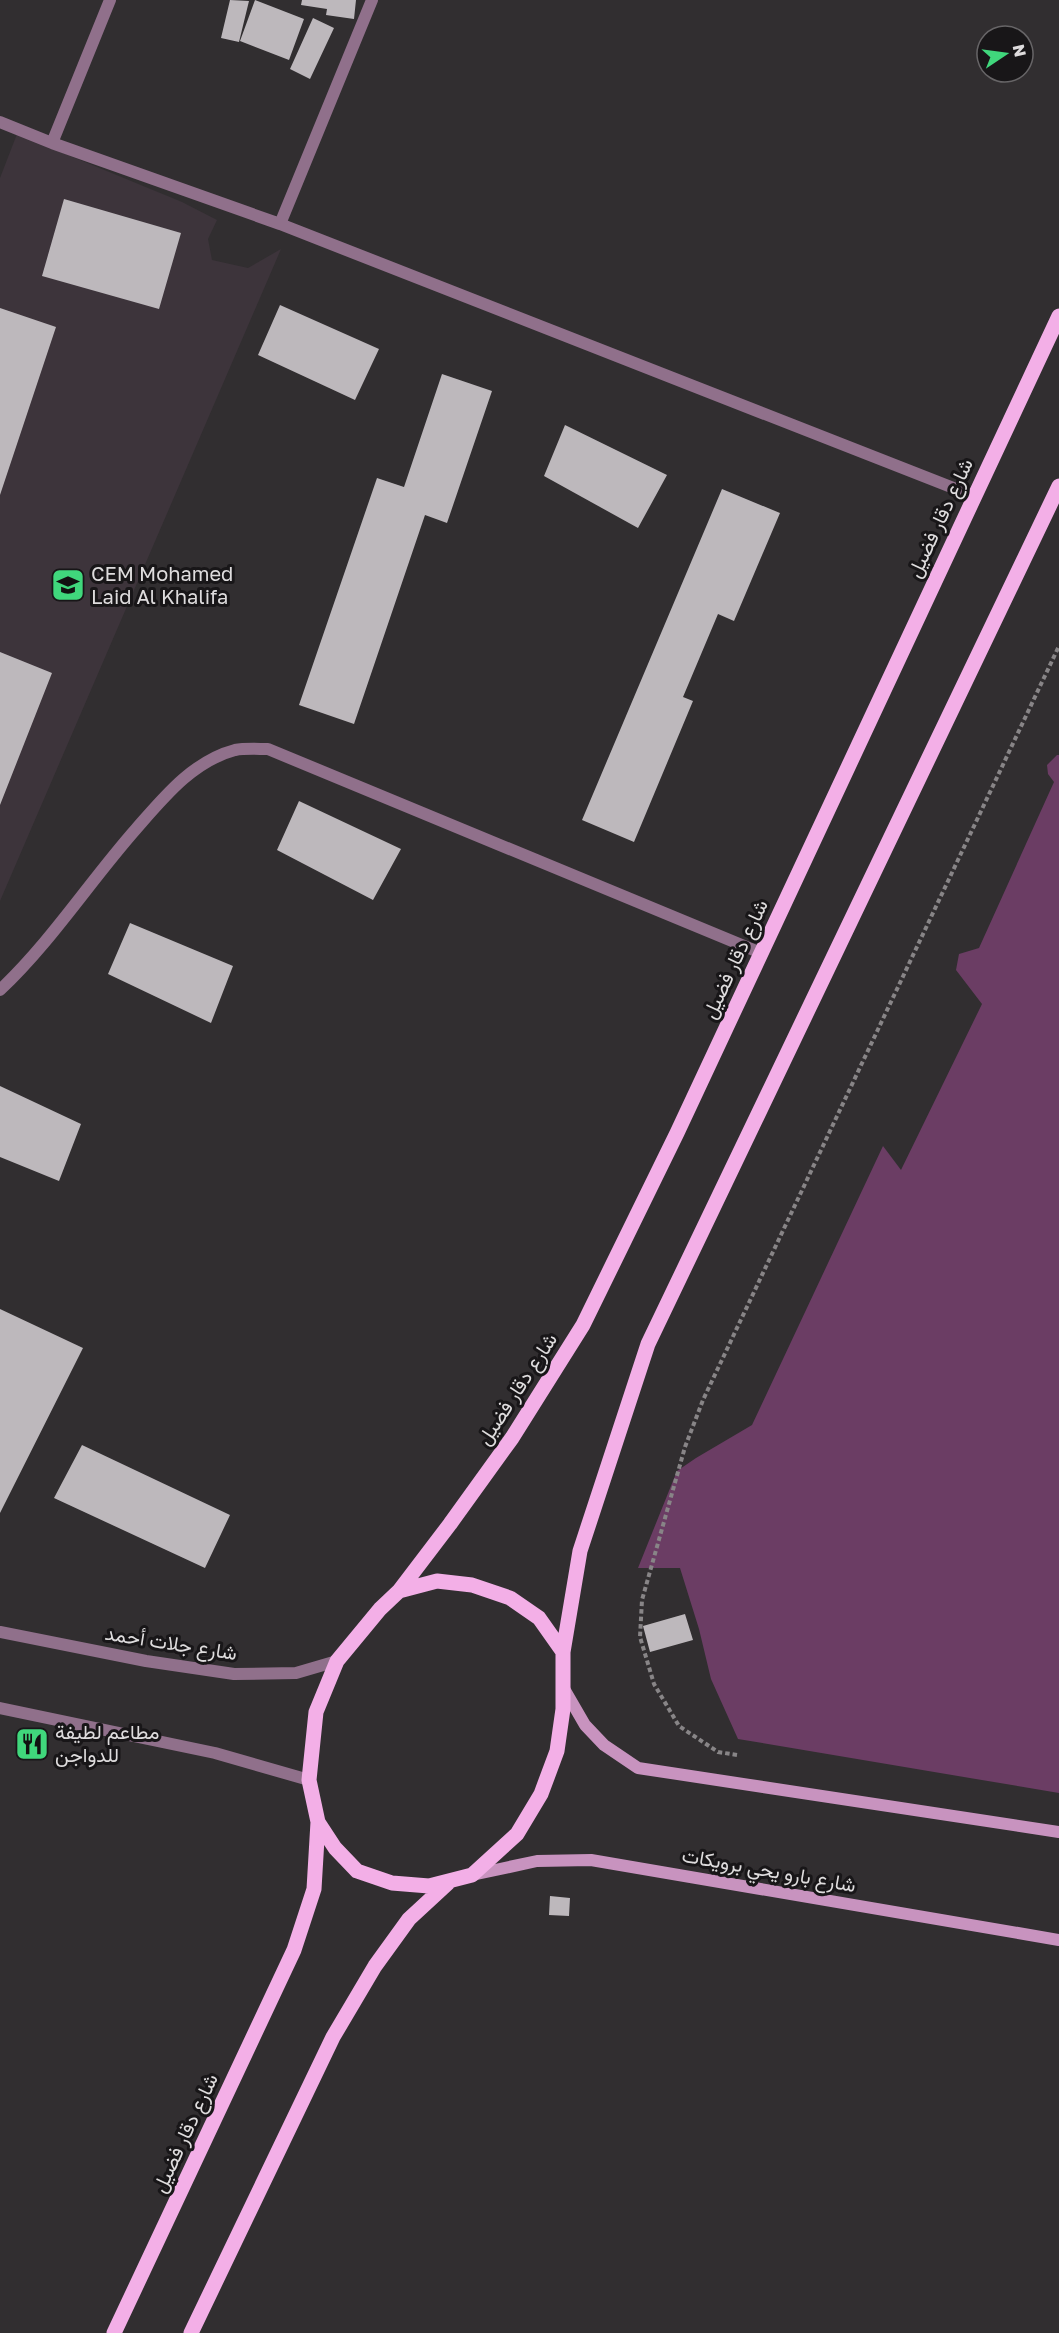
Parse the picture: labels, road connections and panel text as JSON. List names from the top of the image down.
{
  "streets": {
    "main road": ["شارع دقار فضيل", "شارع بارو يحي برويكات"],
    "street": ["شارع جلات أحمد"]
  },
  "crossings": [
    ["شارع دقار فضيل", "شارع جلات أحمد"]
  ],
  "places": {
    "school or university": ["CEM Mohamed Laid Al Khalifa"],
    "restaurant": ["مطاعم لطيفة للدواجن"]
  },
  "north": "right"
}
